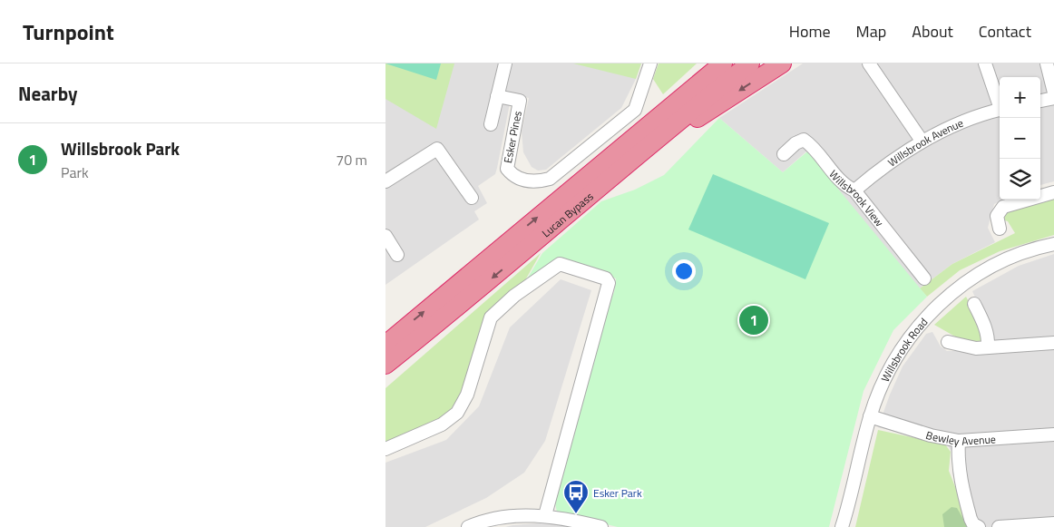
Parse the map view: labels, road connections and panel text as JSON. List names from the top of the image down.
{
  "streets": {
    "highway": ["Lucan Bypass"],
    "street": [
      "Esker Pines",
      "Willsbrook Avenue",
      "Willsbrook View",
      "Willsbrook Road",
      "Bewley Avenue"
    ]
  },
  "crossings": [
    ["Willsbrook Avenue", "Willsbrook View"],
    ["Willsbrook Road", "Bewley Avenue"]
  ],
  "places": {
    "bus stop": ["Esker Park"]
  },
  "page": {
    "header": "Turnpoint",
    "nav": [
      "Home",
      "Map",
      "About",
      "Contact"
    ],
    "heading": "Nearby",
    "map_buttons": ["+", "−"],
    "list": [
      {
        "mark": "1",
        "name": "Willsbrook Park",
        "note": "Park",
        "value": "70 m"
      }
    ],
    "pins": "1"
  }
}
